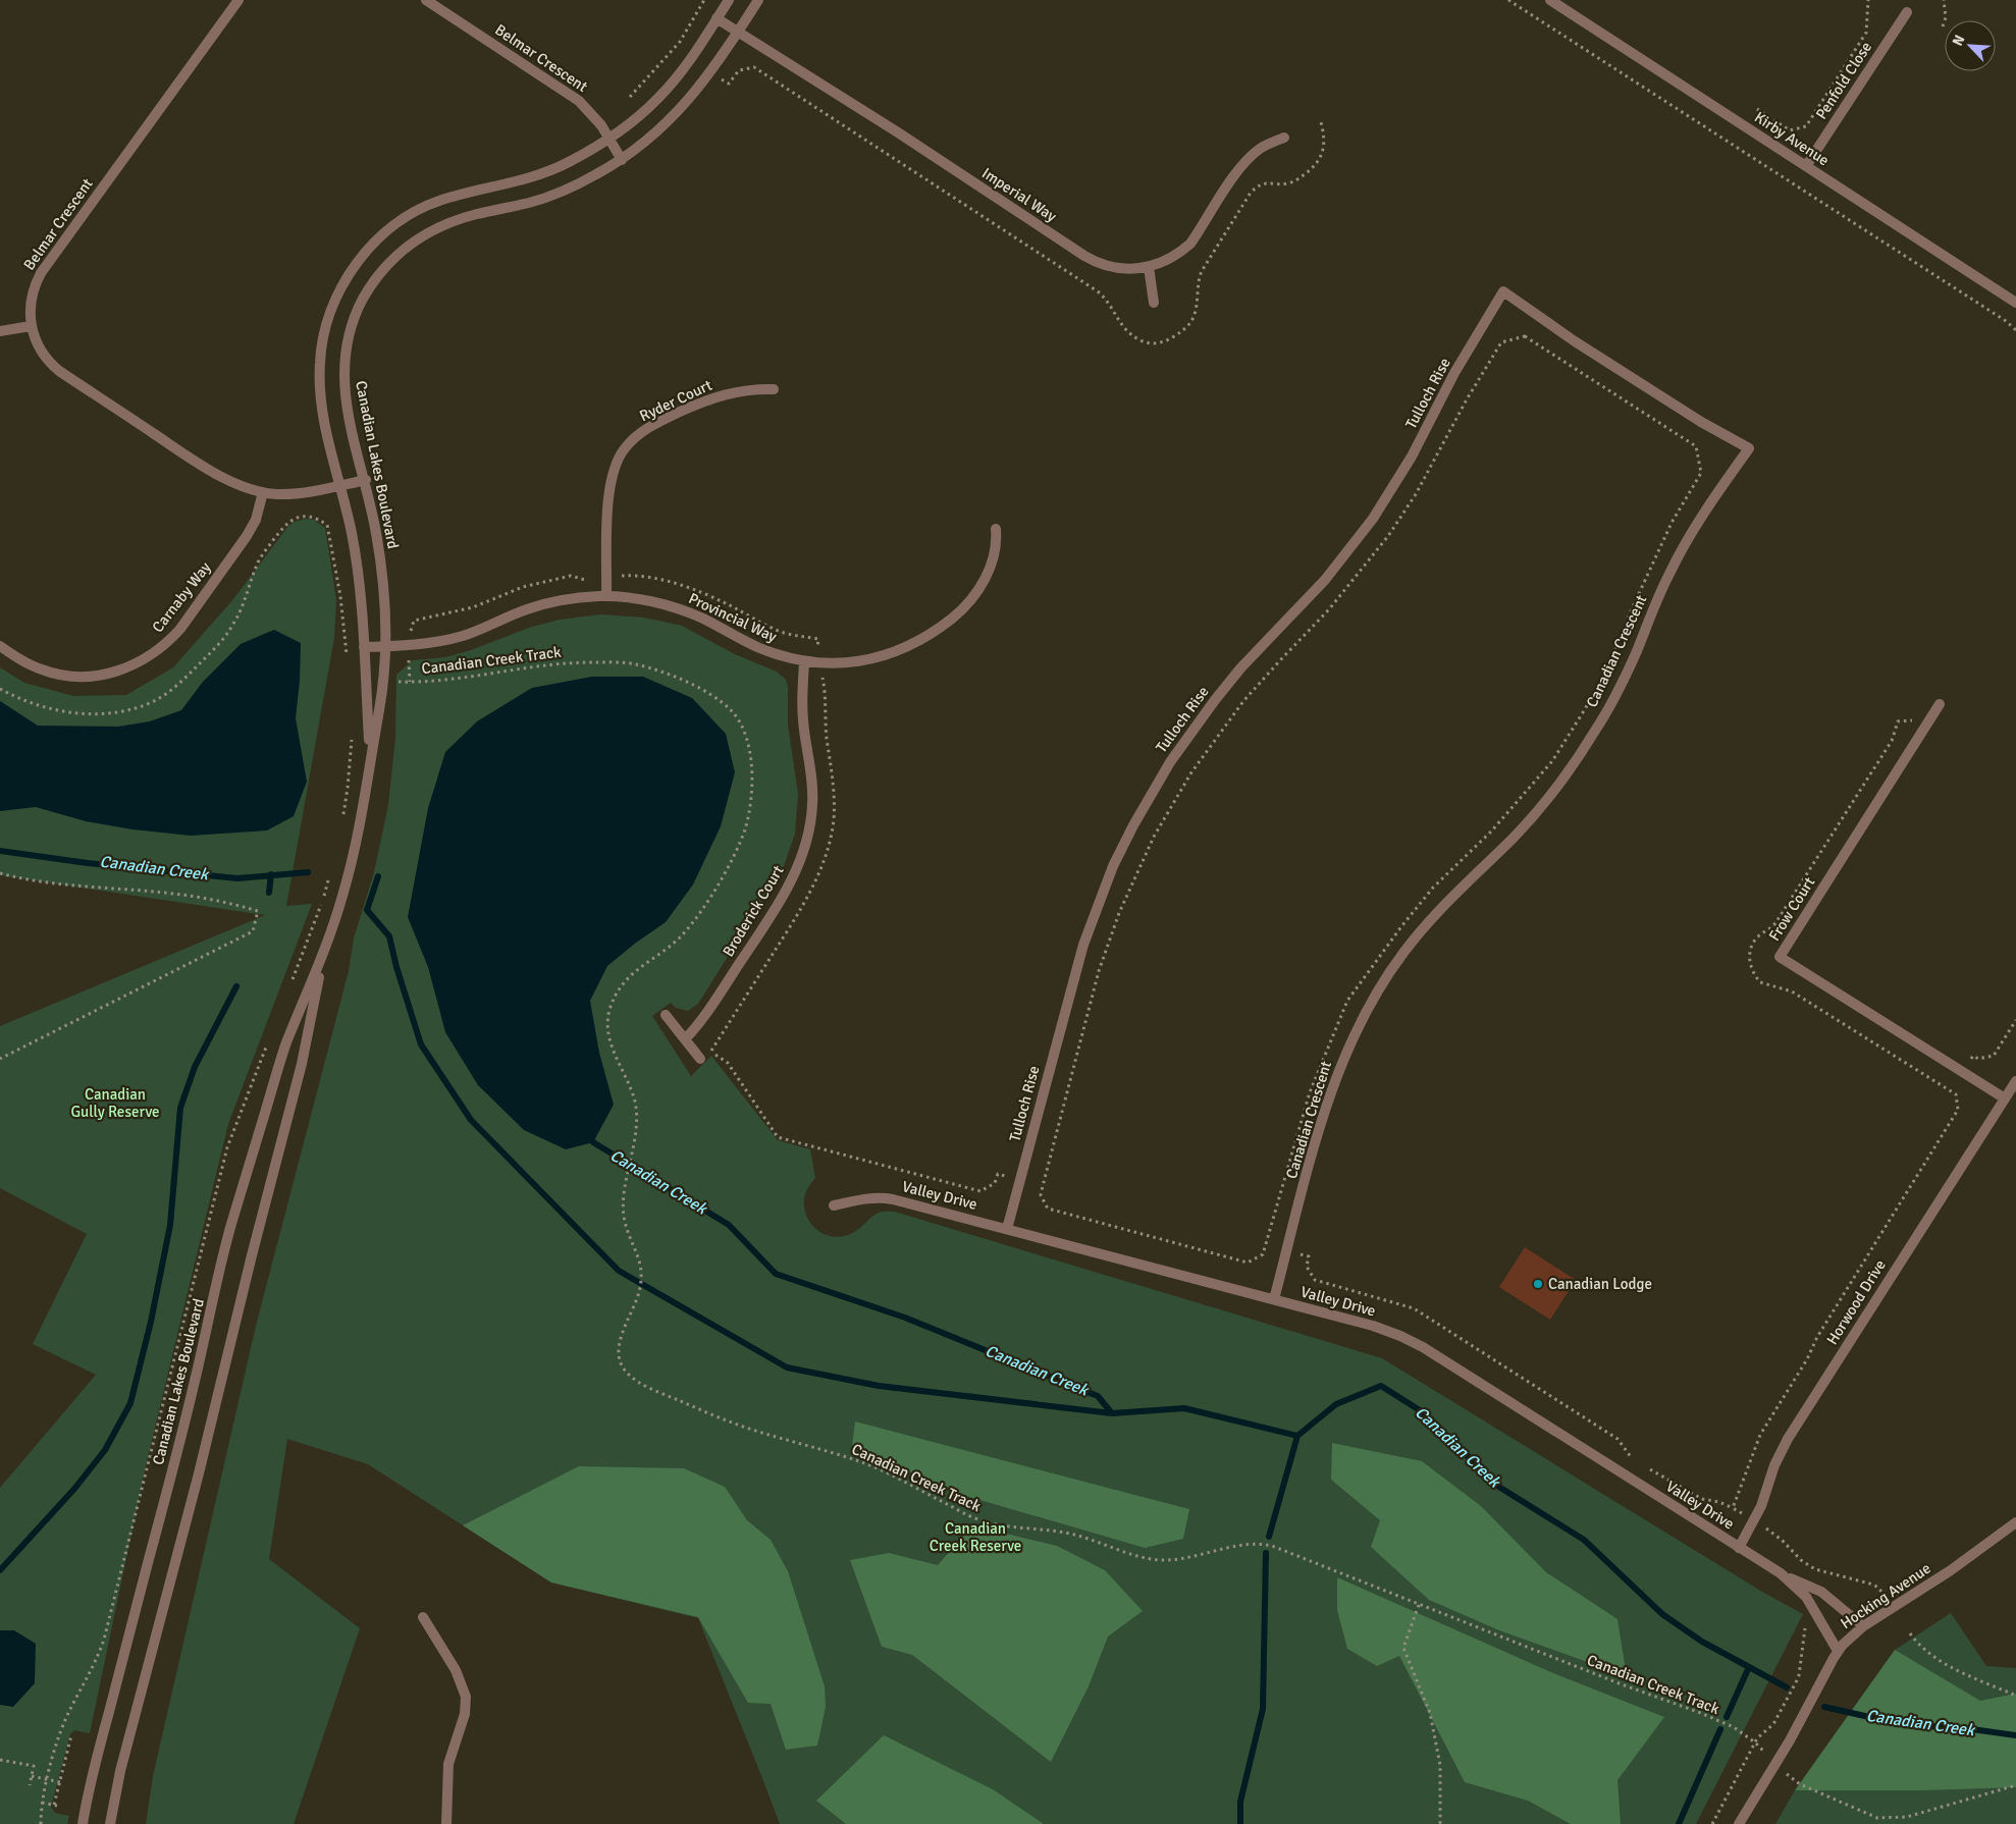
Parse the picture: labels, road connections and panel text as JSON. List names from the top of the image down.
{
  "streets": {
    "street": [
      "Belmar Crescent",
      "Penfold Close",
      "Kirby Avenue",
      "Imperial Way",
      "Tulloch Rise",
      "Ryder Court",
      "Canadian Lakes Boulevard",
      "Carnaby Way",
      "Provincial Way",
      "Canadian Crescent",
      "Frow Court",
      "Broderick Court",
      "Valley Drive",
      "Horwood Drive",
      "Hocking Avenue"
    ],
    "path": ["Canadian Creek Track"]
  },
  "crossings": [
    ["Belmar Crescent", "Canadian Lakes Boulevard"],
    ["Belmar Crescent", "Carnaby Way"],
    ["Penfold Close", "Kirby Avenue"],
    ["Imperial Way", "Canadian Lakes Boulevard"],
    ["Tulloch Rise", "Canadian Crescent"],
    ["Tulloch Rise", "Valley Drive"],
    ["Ryder Court", "Provincial Way"],
    ["Canadian Lakes Boulevard", "Provincial Way"],
    ["Canadian Lakes Boulevard", "Canadian Creek Track"],
    ["Provincial Way", "Broderick Court"],
    ["Canadian Crescent", "Valley Drive"],
    ["Canadian Creek Track", "Hocking Avenue"],
    ["Frow Court", "Horwood Drive"],
    ["Valley Drive", "Horwood Drive"],
    ["Valley Drive", "Hocking Avenue"]
  ],
  "water": ["Canadian Creek"],
  "parks": ["Canadian Gully Reserve", "Canadian Creek Reserve"],
  "places": ["Canadian Lodge"],
  "north": "top left"
}
